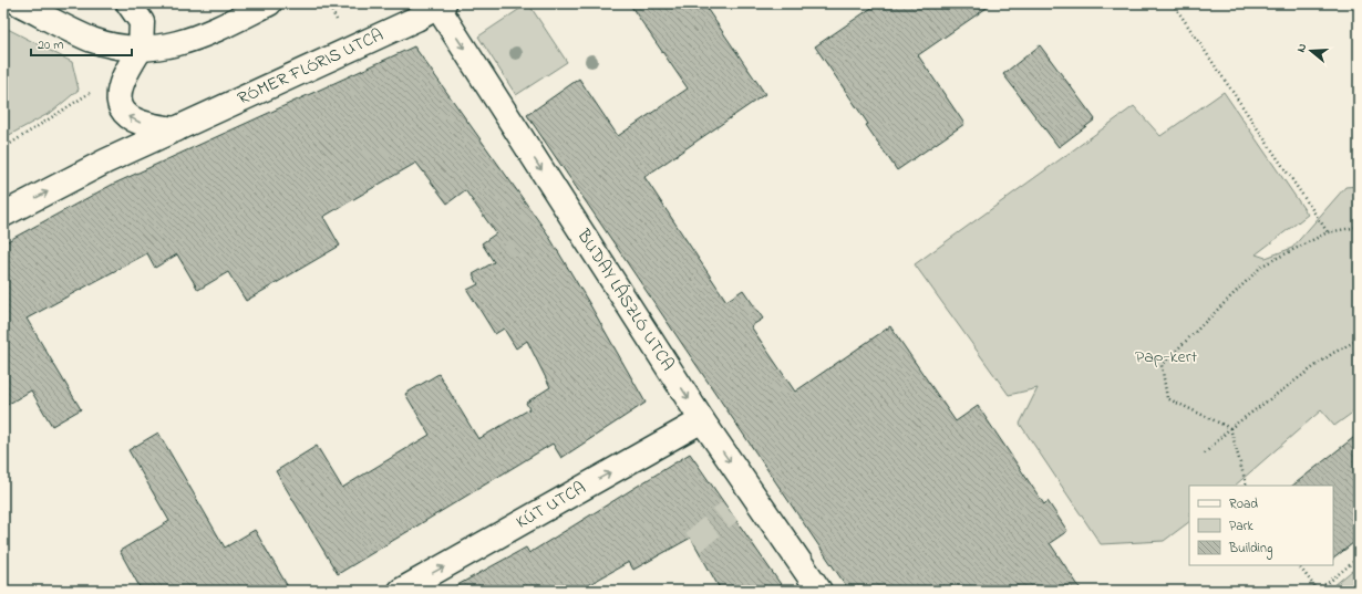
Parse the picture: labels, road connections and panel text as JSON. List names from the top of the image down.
{
  "streets": {
    "street": ["RÓMER FLÓRIS UTCA", "BUDAY LÁSZLÓ UTCA", "KÚT UTCA"]
  },
  "crossings": [
    ["RÓMER FLÓRIS UTCA", "BUDAY LÁSZLÓ UTCA"],
    ["BUDAY LÁSZLÓ UTCA", "KÚT UTCA"]
  ],
  "one_way": ["RÓMER FLÓRIS UTCA", "BUDAY LÁSZLÓ UTCA", "KÚT UTCA"],
  "parks": ["Pap-kert"],
  "legend": ["Road", "Park", "Building"],
  "scale_bar": "20 m",
  "north": "left"
}
